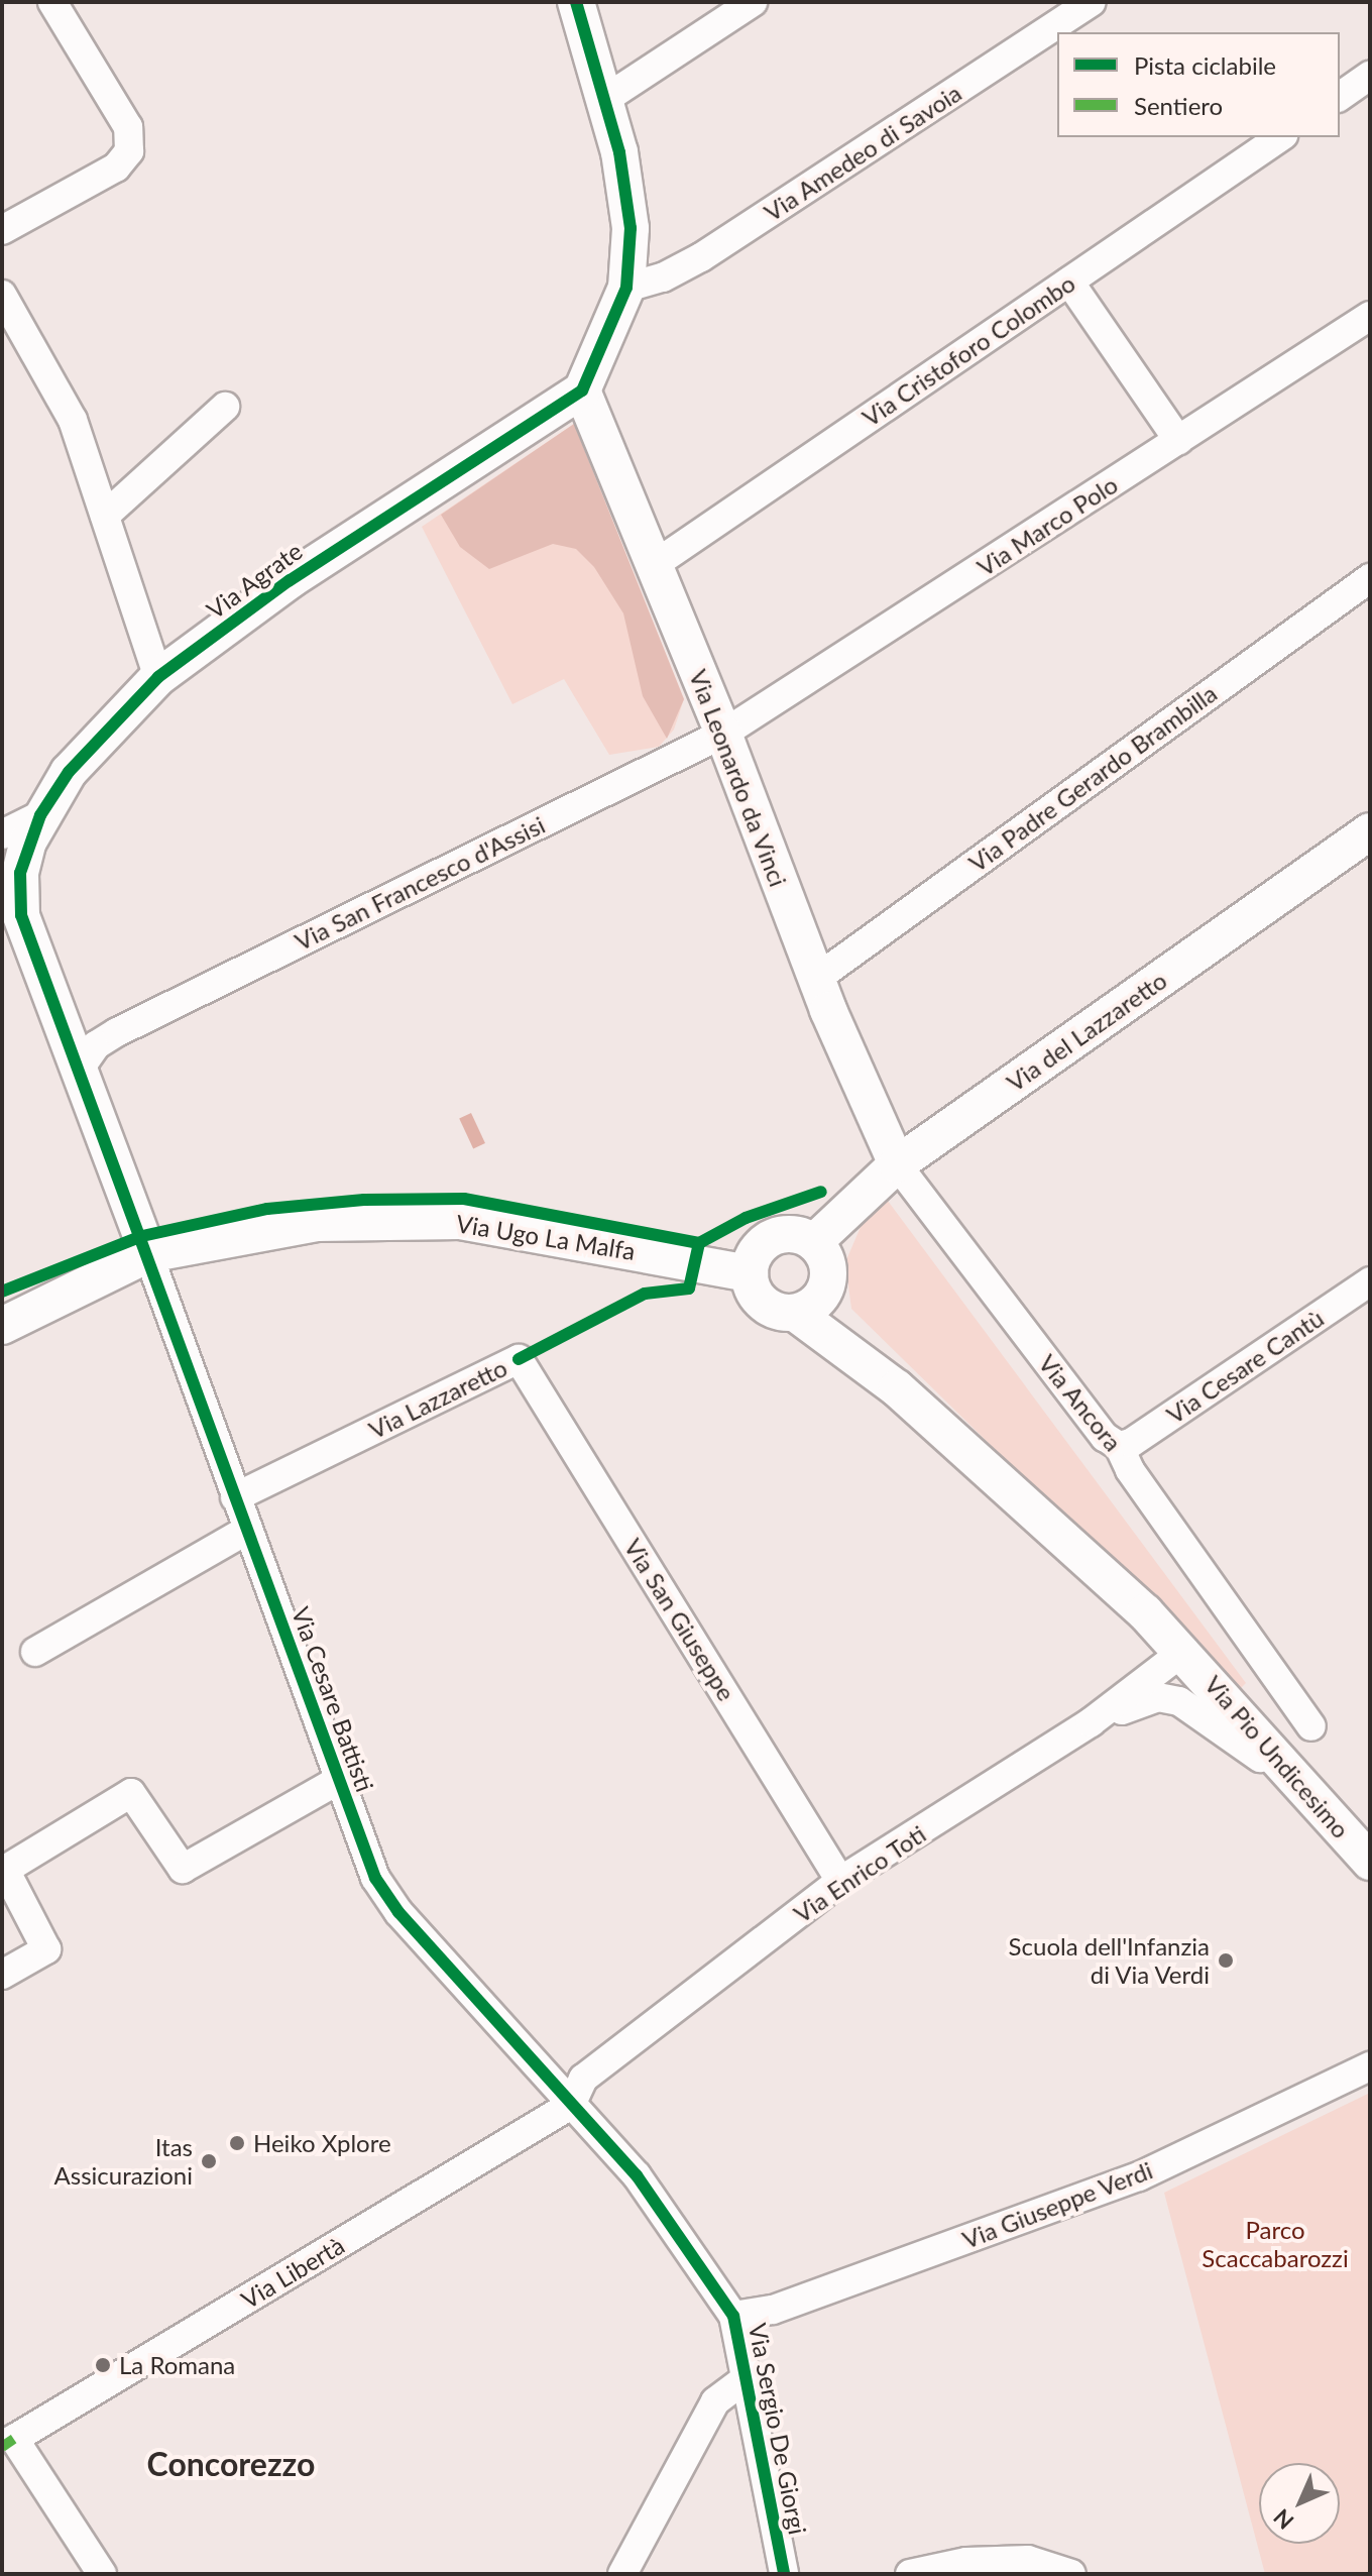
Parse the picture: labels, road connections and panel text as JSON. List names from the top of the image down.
{
  "streets": {
    "street": [
      "Via Amedeo di Savoia",
      "Via Cristoforo Colombo",
      "Via Marco Polo",
      "Via Agrate",
      "Via Leonardo da Vinci",
      "Via Padre Gerardo Brambilla",
      "Via San Francesco d'Assisi",
      "Via del Lazzaretto",
      "Via Ugo La Malfa",
      "Via Cesare Cantù",
      "Via Lazzaretto",
      "Via Ancora",
      "Via San Giuseppe",
      "Via Cesare Battisti",
      "Via Pio Undicesimo",
      "Via Enrico Toti",
      "Via Giuseppe Verdi",
      "Via Libertà",
      "Via Sergio De Giorgi"
    ]
  },
  "crossings": [
    ["Via Cristoforo Colombo", "Via Leonardo da Vinci"],
    ["Via Marco Polo", "Via Leonardo da Vinci"],
    ["Via Marco Polo", "Via San Francesco d'Assisi"],
    ["Via Agrate", "Via Leonardo da Vinci"],
    ["Via Agrate", "Via San Francesco d'Assisi"],
    ["Via Agrate", "Via Ugo La Malfa"],
    ["Via Agrate", "Via Cesare Battisti"],
    ["Via Leonardo da Vinci", "Via Padre Gerardo Brambilla"],
    ["Via Leonardo da Vinci", "Via San Francesco d'Assisi"],
    ["Via Leonardo da Vinci", "Via del Lazzaretto"],
    ["Via Leonardo da Vinci", "Via Ancora"],
    ["Via del Lazzaretto", "Via Ugo La Malfa"],
    ["Via del Lazzaretto", "Via Ancora"],
    ["Via Ugo La Malfa", "Via Cesare Battisti"],
    ["Via Cesare Cantù", "Via Ancora"],
    ["Via Lazzaretto", "Via San Giuseppe"],
    ["Via Lazzaretto", "Via Cesare Battisti"],
    ["Via San Giuseppe", "Via Enrico Toti"],
    ["Via Cesare Battisti", "Via Enrico Toti"],
    ["Via Cesare Battisti", "Via Libertà"],
    ["Via Cesare Battisti", "Via Sergio De Giorgi"],
    ["Via Pio Undicesimo", "Via Enrico Toti"],
    ["Via Enrico Toti", "Via Libertà"],
    ["Via Enrico Toti", "Via Sergio De Giorgi"],
    ["Via Giuseppe Verdi", "Via Sergio De Giorgi"],
    ["Via Libertà", "Via Sergio De Giorgi"]
  ],
  "districts": ["Concorezzo"],
  "parks": ["Parco Scaccabarozzi"],
  "places": [
    "Scuola dell'Infanzia di Via Verdi",
    "Heiko Xplore",
    "Itas Assicurazioni",
    "La Romana"
  ],
  "legend": ["Pista ciclabile", "Sentiero"],
  "north": "bottom left"
}
